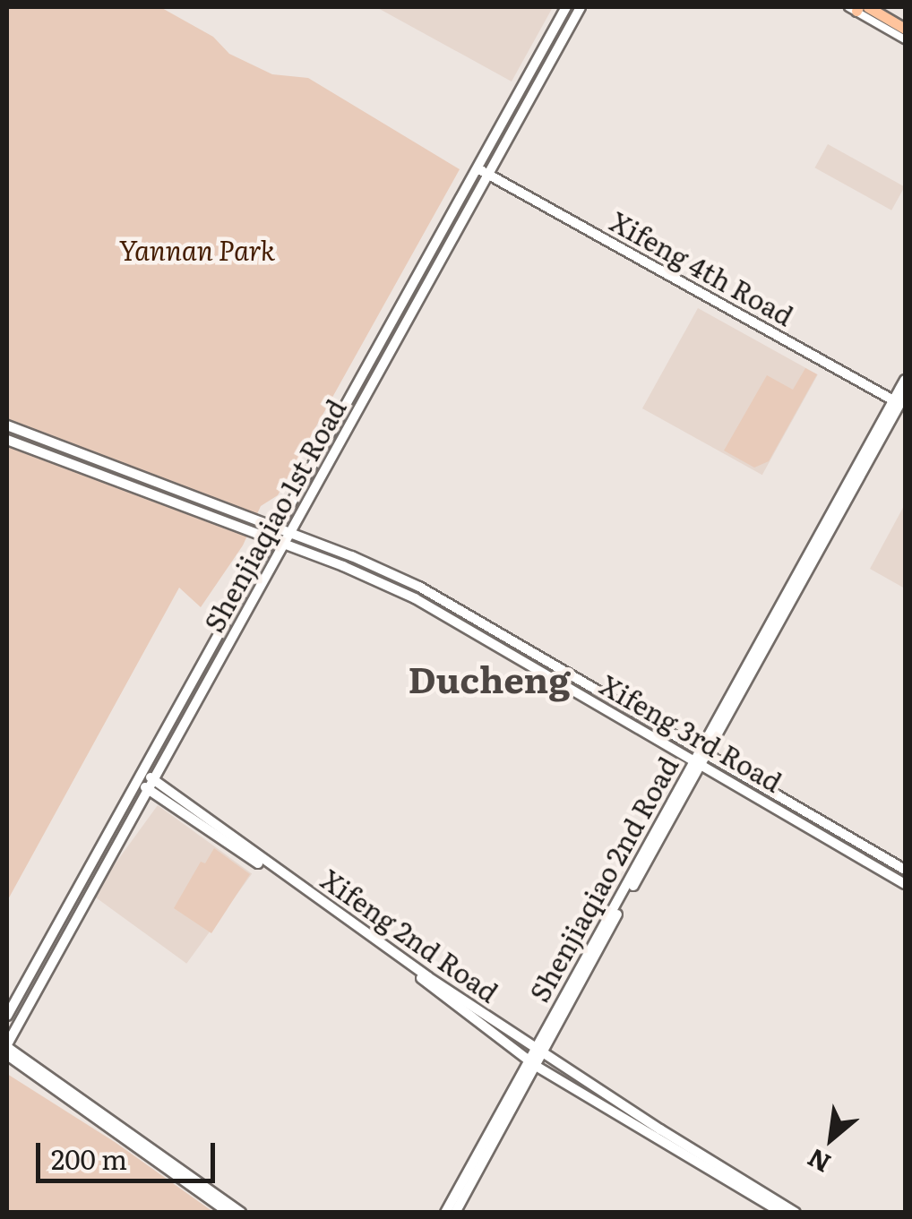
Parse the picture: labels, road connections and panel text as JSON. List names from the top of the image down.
{
  "streets": {
    "street": [
      "Xifeng 4th Road",
      "Shenjiaqiao 1st Road",
      "Xifeng 3rd Road",
      "Shenjiaqiao 2nd Road",
      "Xifeng 2nd Road"
    ]
  },
  "crossings": [
    ["Xifeng 4th Road", "Shenjiaqiao 1st Road"],
    ["Xifeng 4th Road", "Shenjiaqiao 2nd Road"],
    ["Shenjiaqiao 1st Road", "Xifeng 3rd Road"],
    ["Shenjiaqiao 1st Road", "Xifeng 2nd Road"],
    ["Xifeng 3rd Road", "Shenjiaqiao 2nd Road"],
    ["Shenjiaqiao 2nd Road", "Xifeng 2nd Road"]
  ],
  "districts": ["Ducheng"],
  "parks": ["Yannan Park"],
  "scale_bar": "200 m",
  "north": "bottom left"
}
